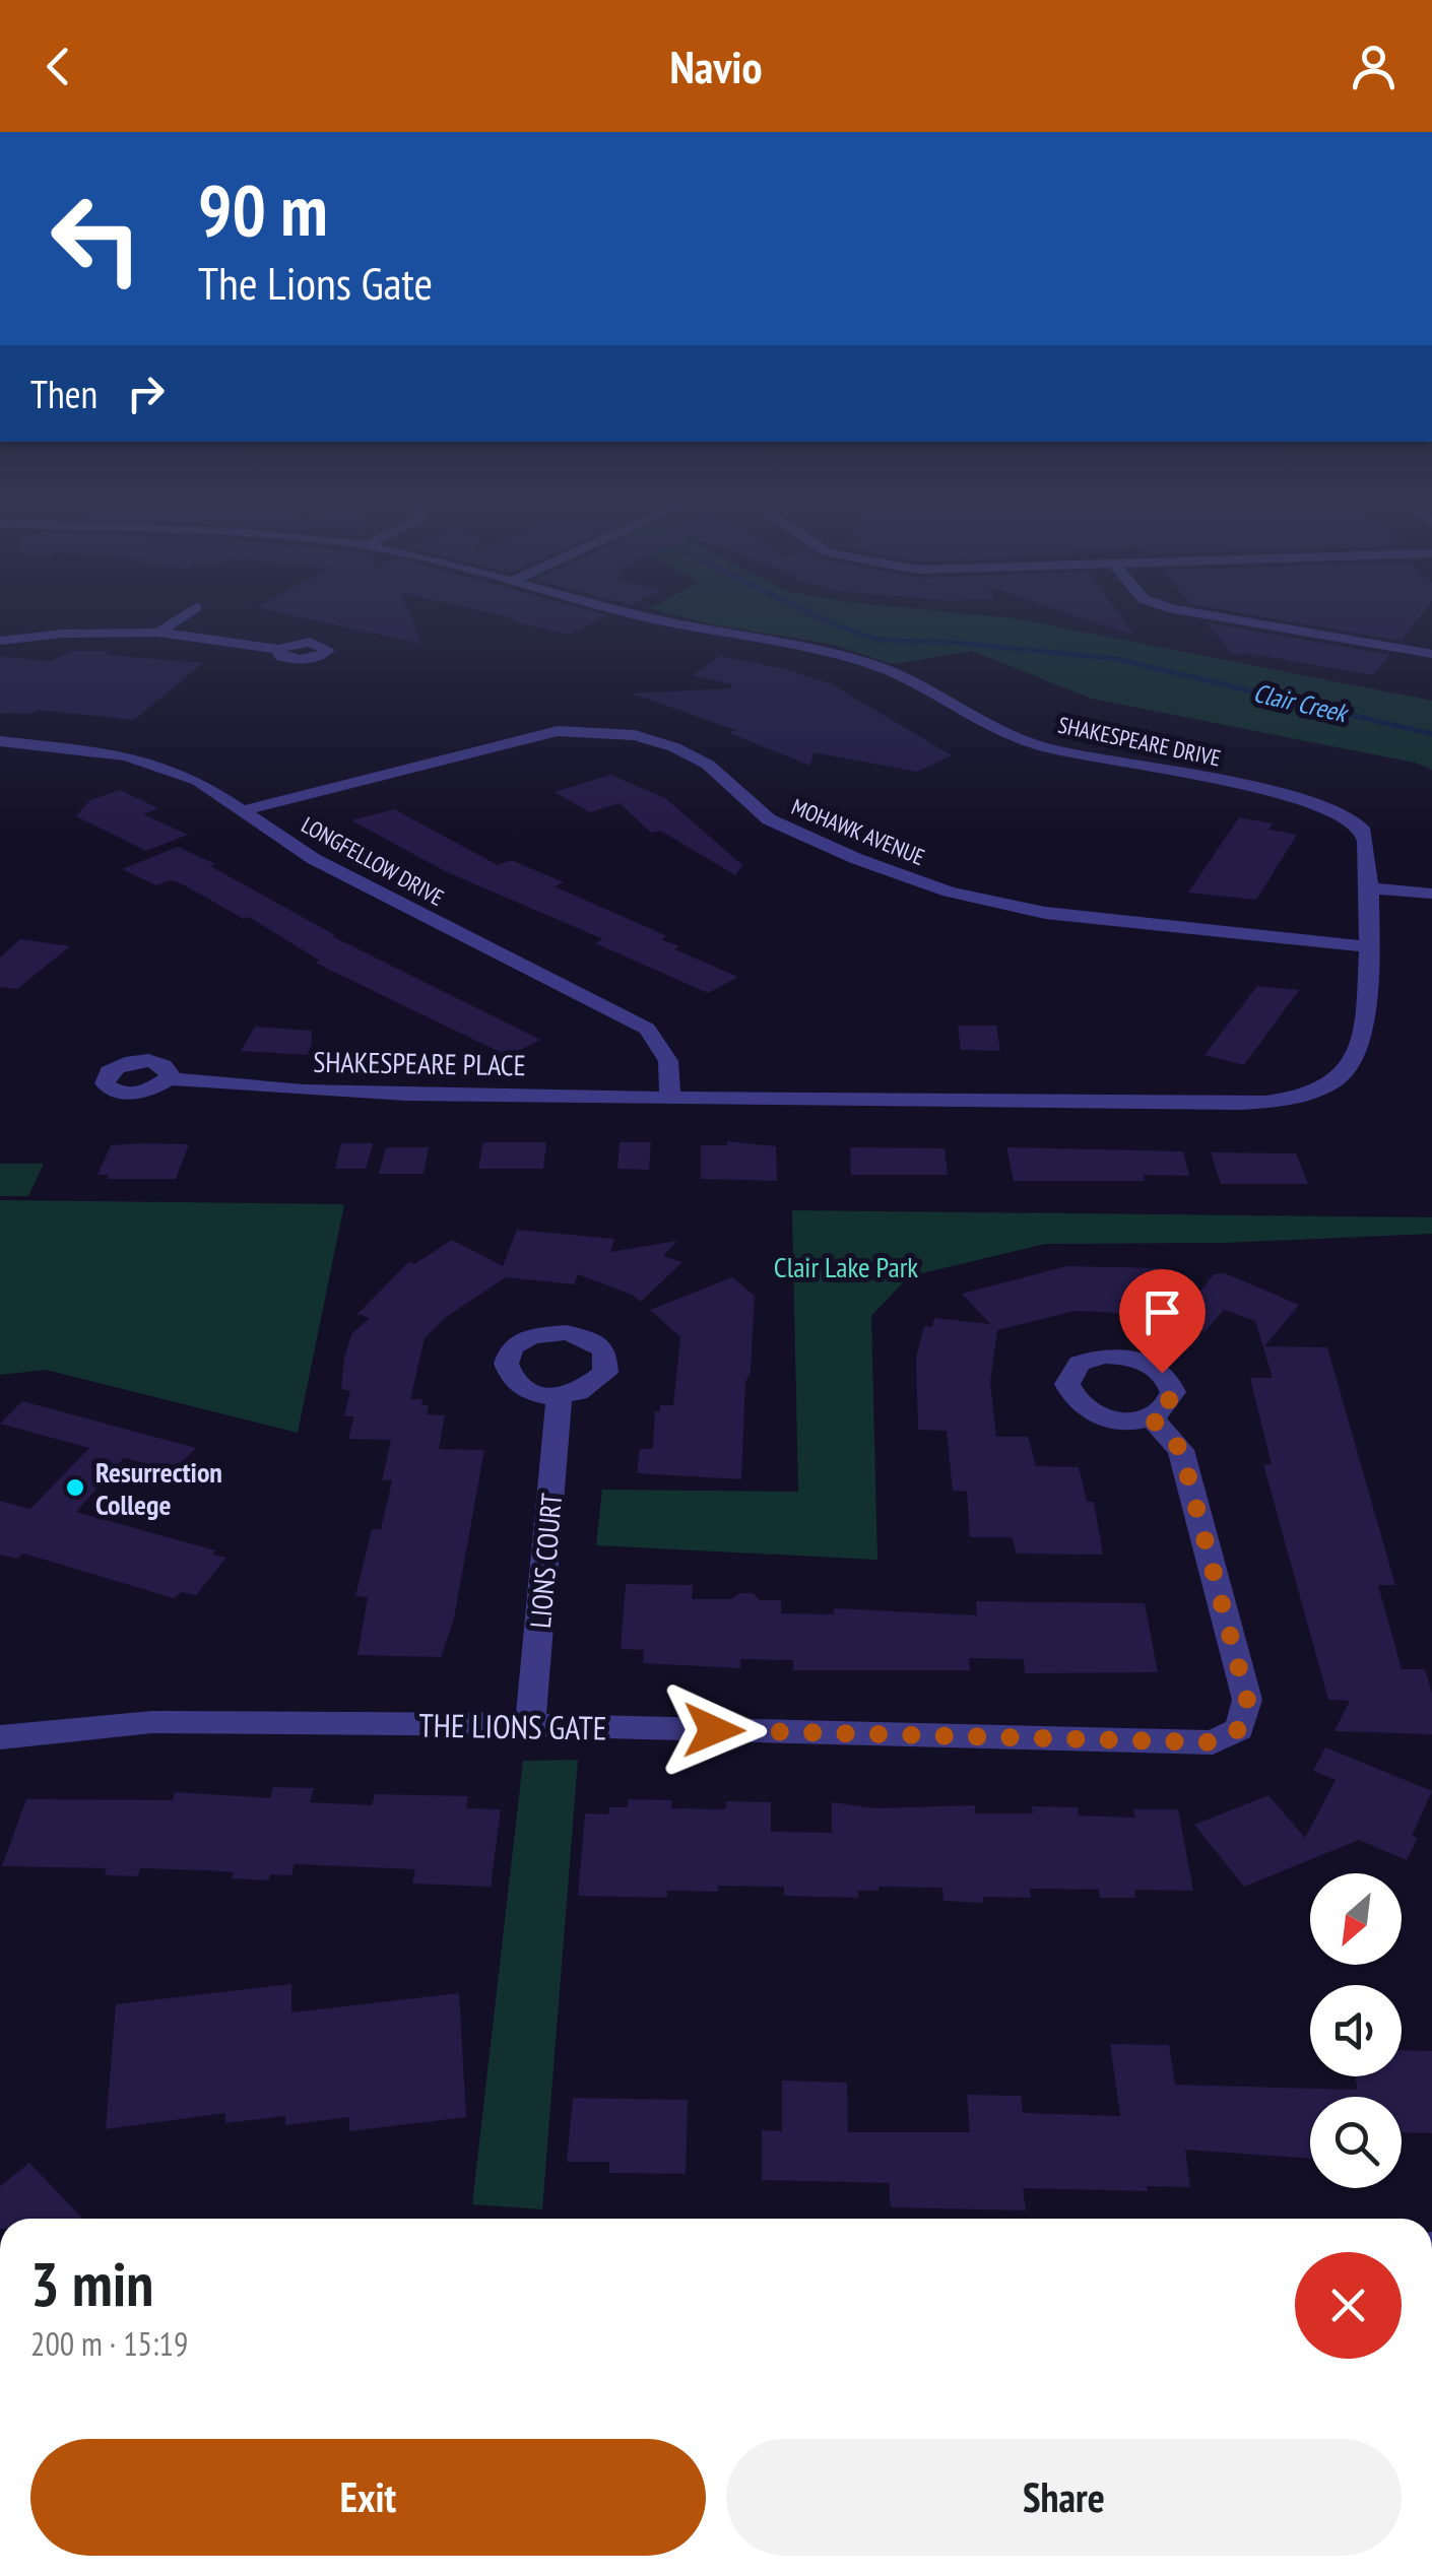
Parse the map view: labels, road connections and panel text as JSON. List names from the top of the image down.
{
  "streets": {
    "street": [
      "SHAKESPEARE DRIVE",
      "MOHAWK AVENUE",
      "LONGFELLOW DRIVE",
      "SHAKESPEARE PLACE",
      "LIONS COURT",
      "THE LIONS GATE"
    ]
  },
  "crossings": [
    ["SHAKESPEARE DRIVE", "MOHAWK AVENUE"],
    ["SHAKESPEARE DRIVE", "LONGFELLOW DRIVE"],
    ["SHAKESPEARE DRIVE", "SHAKESPEARE PLACE"],
    ["MOHAWK AVENUE", "LONGFELLOW DRIVE"],
    ["LONGFELLOW DRIVE", "SHAKESPEARE PLACE"],
    ["LIONS COURT", "THE LIONS GATE"]
  ],
  "water": ["Clair Creek"],
  "parks": ["Clair Lake Park"],
  "places": ["Resurrection College"],
  "north": "bottom left",
  "page": {
    "header": "Navio",
    "turn": ["90 m", "The Lions Gate"],
    "then": "Then",
    "heading": ["3 min", "200 m · 15:19"],
    "buttons": ["Exit", "Share"]
  }
}
